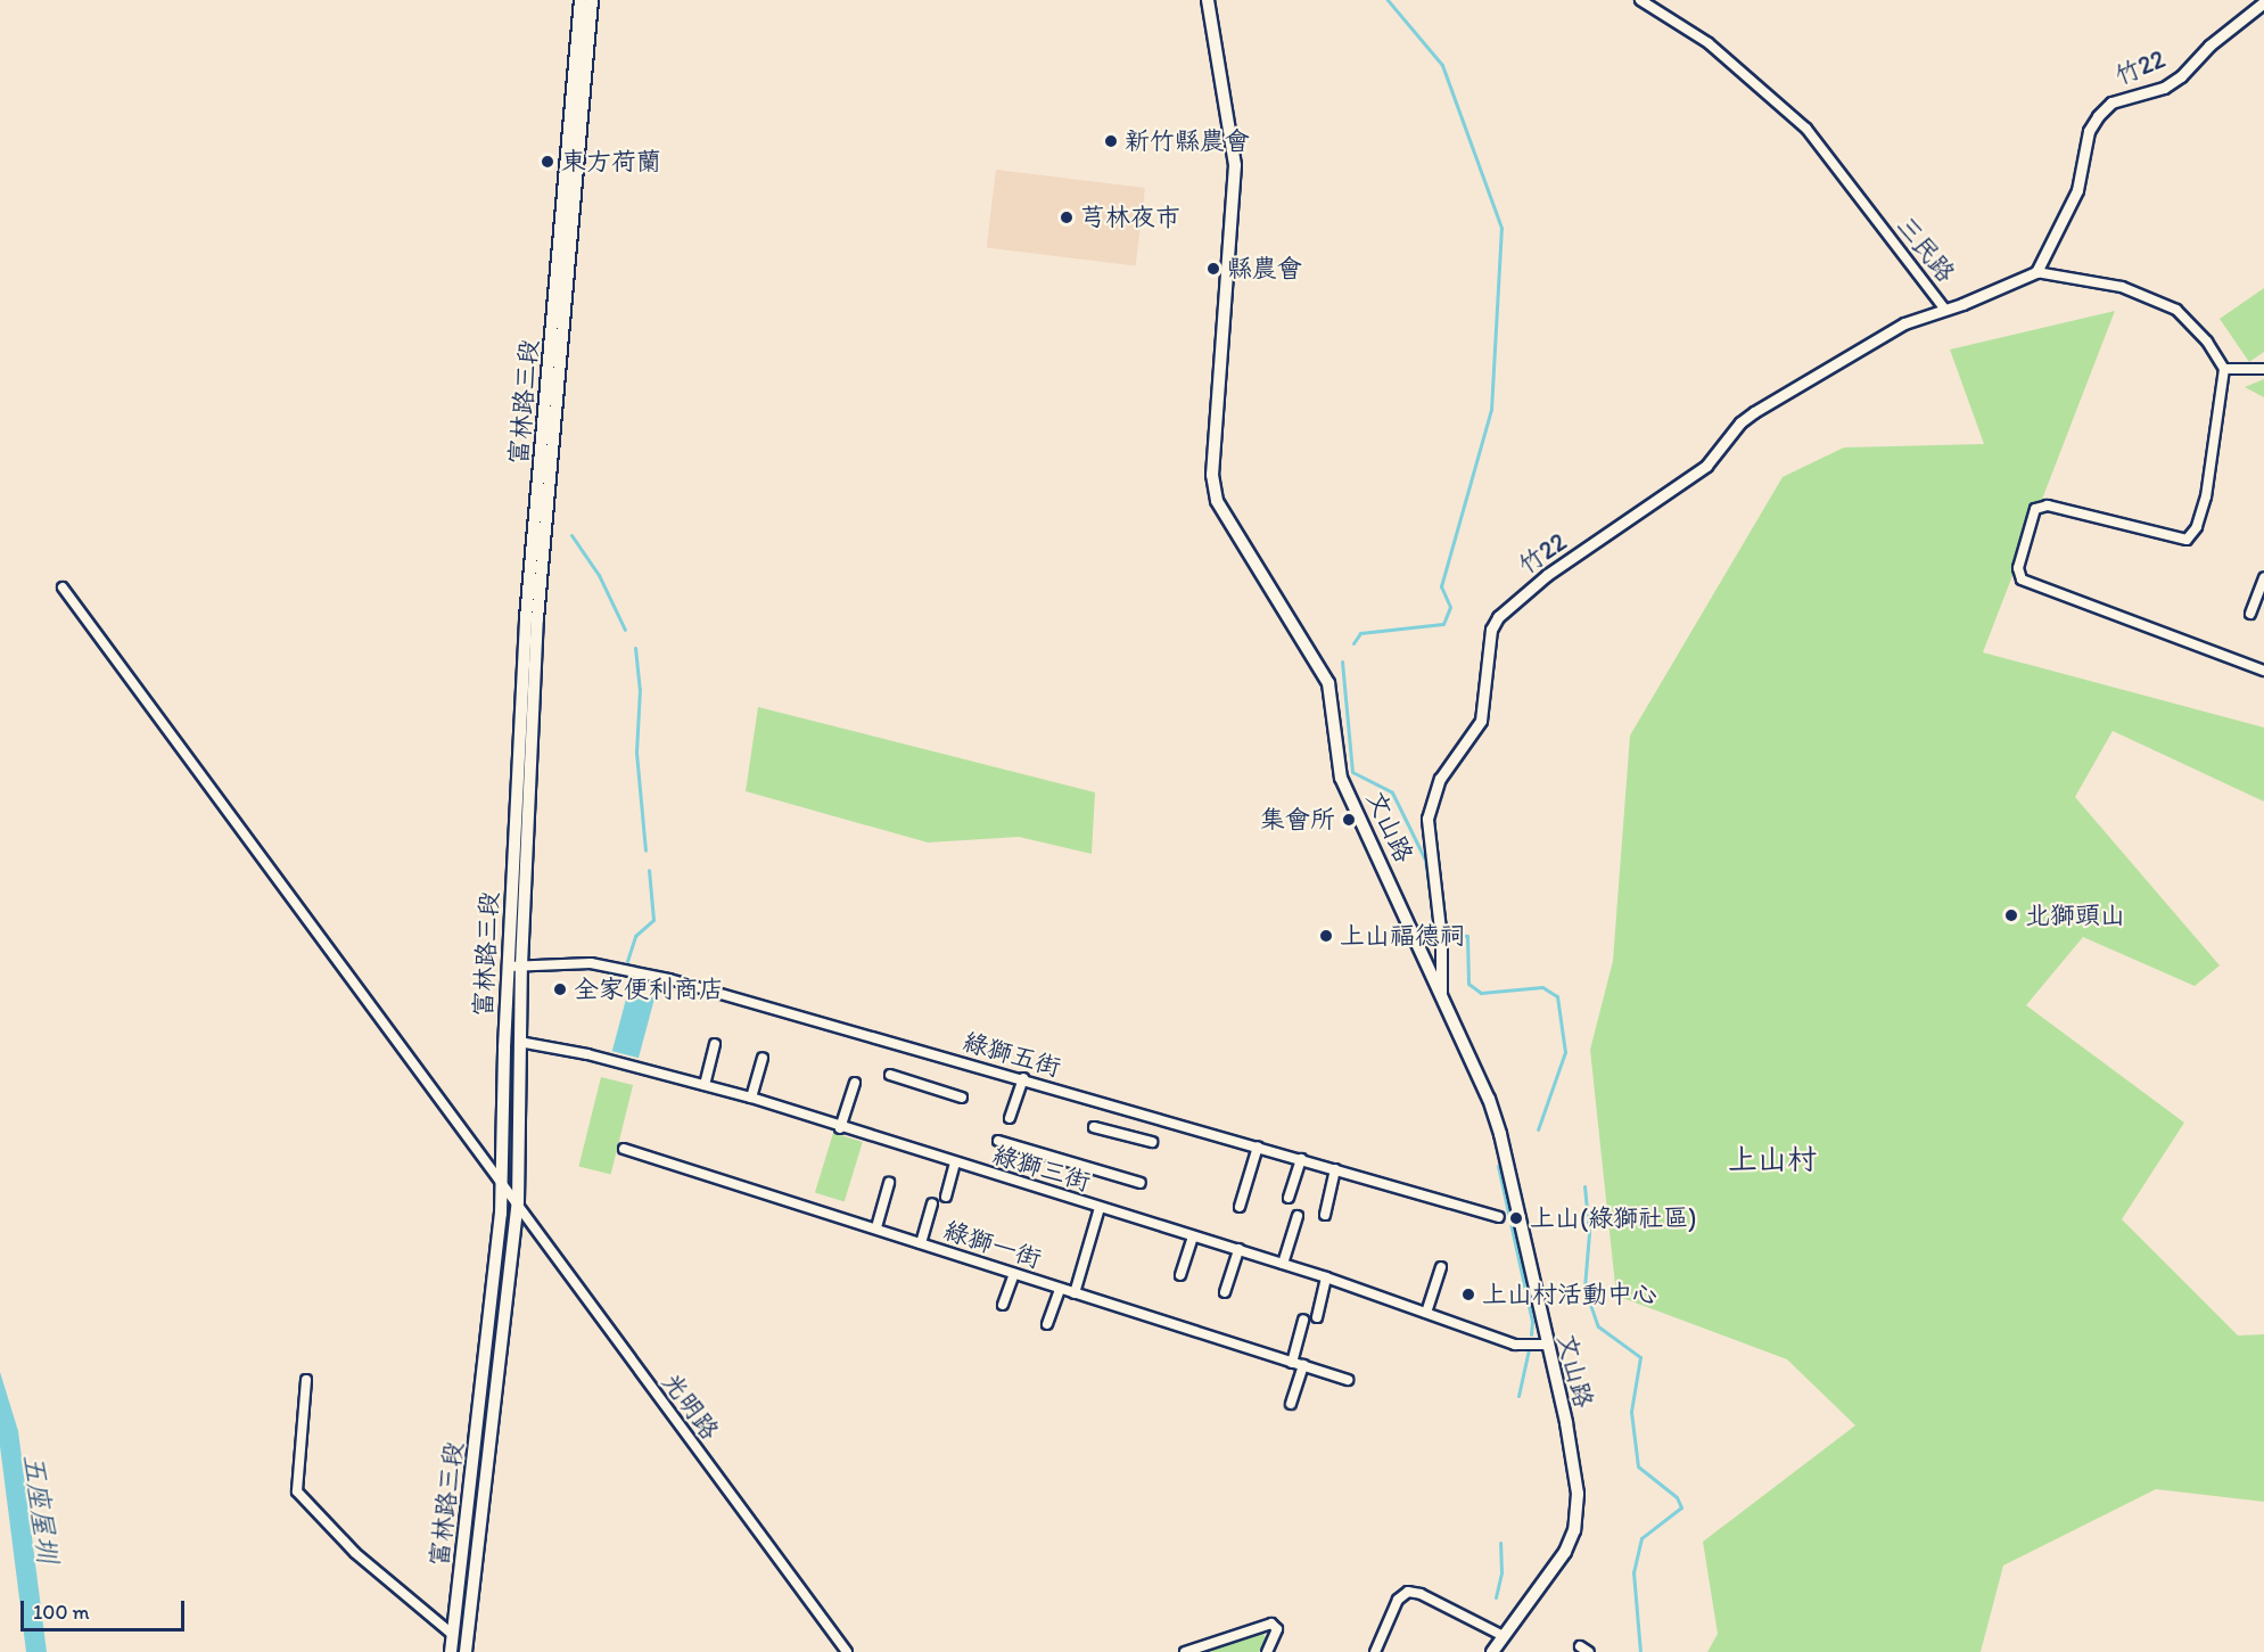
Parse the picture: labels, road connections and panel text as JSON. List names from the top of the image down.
{
  "streets": {
    "main road": ["富林路三段", "文山路"],
    "street": [
      "竹22",
      "三民路",
      "綠獅五街",
      "綠獅三街",
      "綠獅一街",
      "光明路"
    ]
  },
  "crossings": [
    ["竹22", "三民路"],
    ["竹22", "文山路"],
    ["富林路三段", "綠獅五街"],
    ["富林路三段", "綠獅三街"],
    ["富林路三段", "光明路"],
    ["文山路", "綠獅三街"]
  ],
  "districts": ["上山村"],
  "water": ["五座屋圳"],
  "places": [
    "新竹縣農會",
    "東方荷蘭",
    "芎林夜市",
    "縣農會",
    "集會所",
    "北獅頭山",
    "上山福德祠",
    "全家便利商店",
    "上山(綠獅社區)",
    "上山村活動中心"
  ],
  "scale_bar": "100 m"
}
